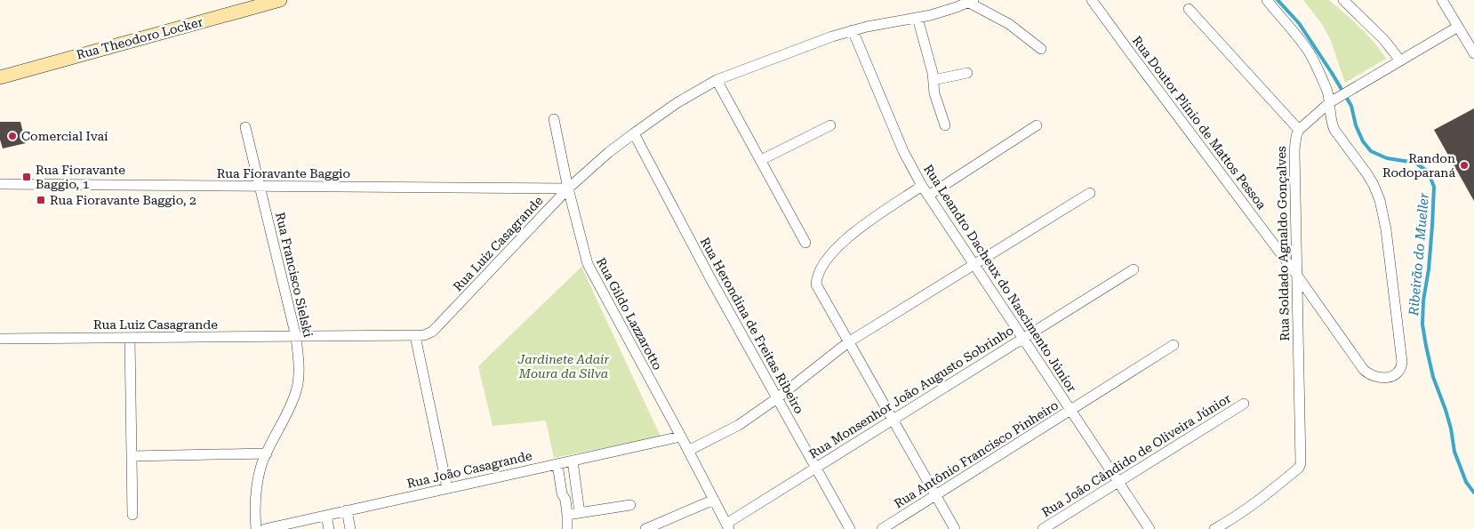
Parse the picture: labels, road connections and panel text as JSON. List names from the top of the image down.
{
  "streets": {
    "main road": ["Rua Theodoro Locker"],
    "street": [
      "Rua Doutor Plínio de Mattos Pessoa",
      "Rua Fioravante Baggio",
      "Rua Luiz Casagrande",
      "Rua Soldado Agnaldo Gonçalves",
      "Rua Francisco Sielski",
      "Rua Leandro Dacheux do Nascimento Júnior",
      "Rua Gildo Lazzarotto",
      "Rua Herondina de Freitas Ribeiro",
      "Rua Monsenhor João Augusto Sobrinho",
      "Rua Antônio Francisco Pinheiro",
      "Rua João Cândido de Oliveira Júnior",
      "Rua João Casagrande"
    ]
  },
  "crossings": [
    ["Rua Doutor Plínio de Mattos Pessoa", "Rua Soldado Agnaldo Gonçalves"],
    ["Rua Fioravante Baggio", "Rua Luiz Casagrande"],
    ["Rua Fioravante Baggio", "Rua Francisco Sielski"],
    ["Rua Fioravante Baggio", "Rua Gildo Lazzarotto"],
    ["Rua Luiz Casagrande", "Rua Francisco Sielski"],
    ["Rua Luiz Casagrande", "Rua Leandro Dacheux do Nascimento Júnior"],
    ["Rua Luiz Casagrande", "Rua Gildo Lazzarotto"],
    ["Rua Luiz Casagrande", "Rua Herondina de Freitas Ribeiro"],
    ["Rua Leandro Dacheux do Nascimento Júnior", "Rua Monsenhor João Augusto Sobrinho"],
    ["Rua Leandro Dacheux do Nascimento Júnior", "Rua Antônio Francisco Pinheiro"],
    ["Rua Leandro Dacheux do Nascimento Júnior", "Rua João Cândido de Oliveira Júnior"],
    ["Rua Gildo Lazzarotto", "Rua Monsenhor João Augusto Sobrinho"],
    ["Rua Gildo Lazzarotto", "Rua João Casagrande"],
    ["Rua Herondina de Freitas Ribeiro", "Rua Monsenhor João Augusto Sobrinho"]
  ],
  "water": ["Ribeirão do Mueller"],
  "parks": ["Jardinete Adair Moura da Silva"],
  "places": {
    "other": ["Comercial Ivaí", "Randon Rodoparaná"],
    "transit": ["Rua Fioravante Baggio, 1", "Rua Fioravante Baggio, 2"]
  }
}
